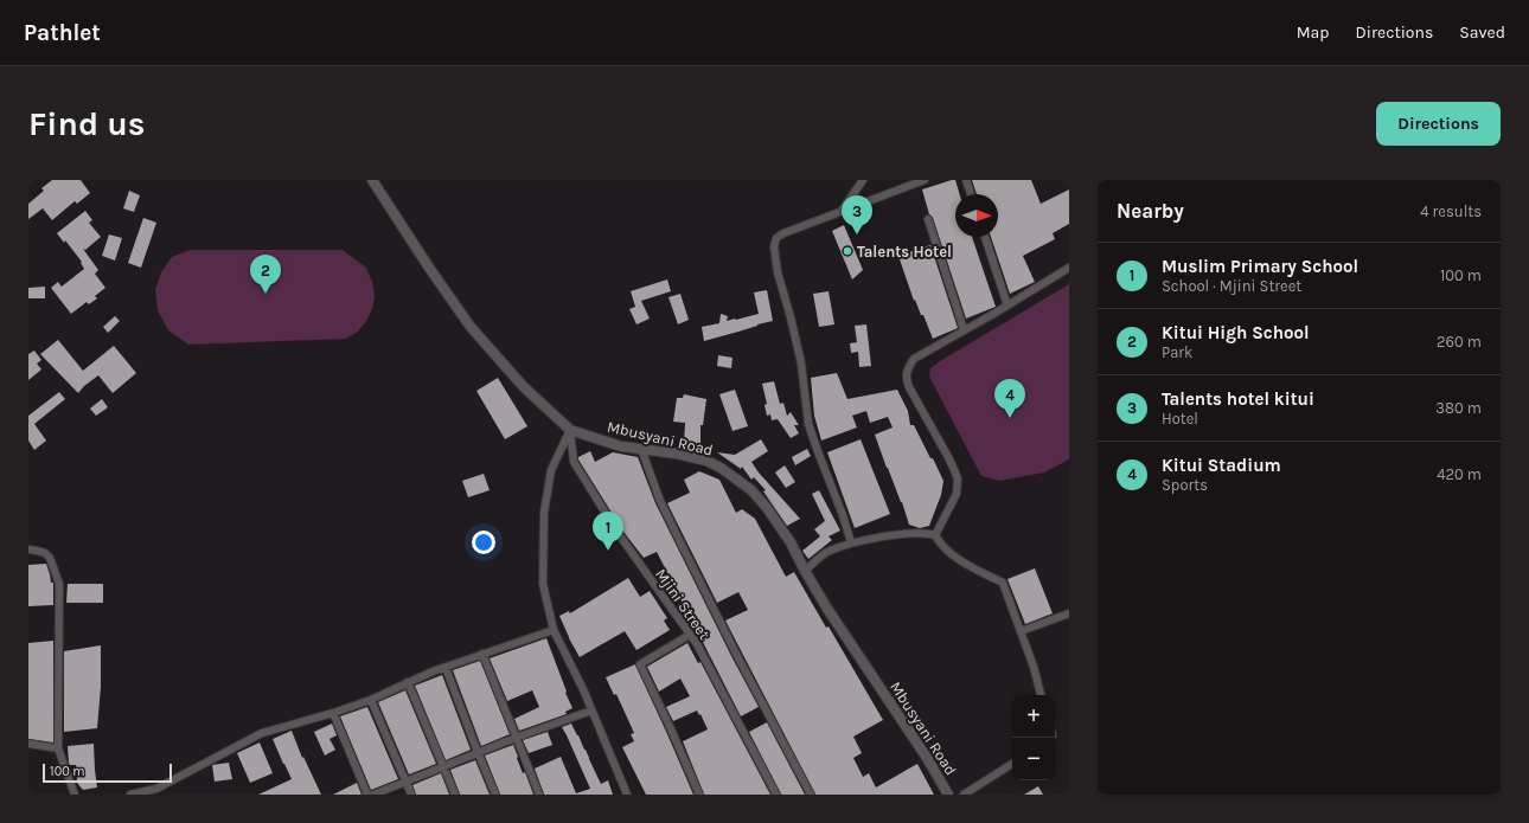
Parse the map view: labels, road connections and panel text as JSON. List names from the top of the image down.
{
  "streets": {
    "street": ["Mbusyani Road", "Mjini Street"]
  },
  "crossings": [
    ["Mbusyani Road", "Mjini Street"]
  ],
  "places": ["Talents Hotel"],
  "scale_bar": "100 m",
  "north": "right",
  "page": {
    "header": "Pathlet",
    "nav": ["Map", "Directions", "Saved"],
    "buttons": "Directions",
    "title": "Find us",
    "heading": ["Nearby", "4 results"],
    "pins": [
      "3",
      "2",
      "4",
      "1"
    ],
    "list": [
      {
        "mark": "1",
        "name": "Muslim Primary School",
        "note": "School · Mjini Street",
        "value": "100 m"
      },
      {
        "mark": "2",
        "name": "Kitui High School",
        "note": "Park",
        "value": "260 m"
      },
      {
        "mark": "3",
        "name": "Talents hotel kitui",
        "note": "Hotel",
        "value": "380 m"
      },
      {
        "mark": "4",
        "name": "Kitui Stadium",
        "note": "Sports",
        "value": "420 m"
      }
    ],
    "map_buttons": ["+", "−"],
    "scale": "100 m"
  }
}
